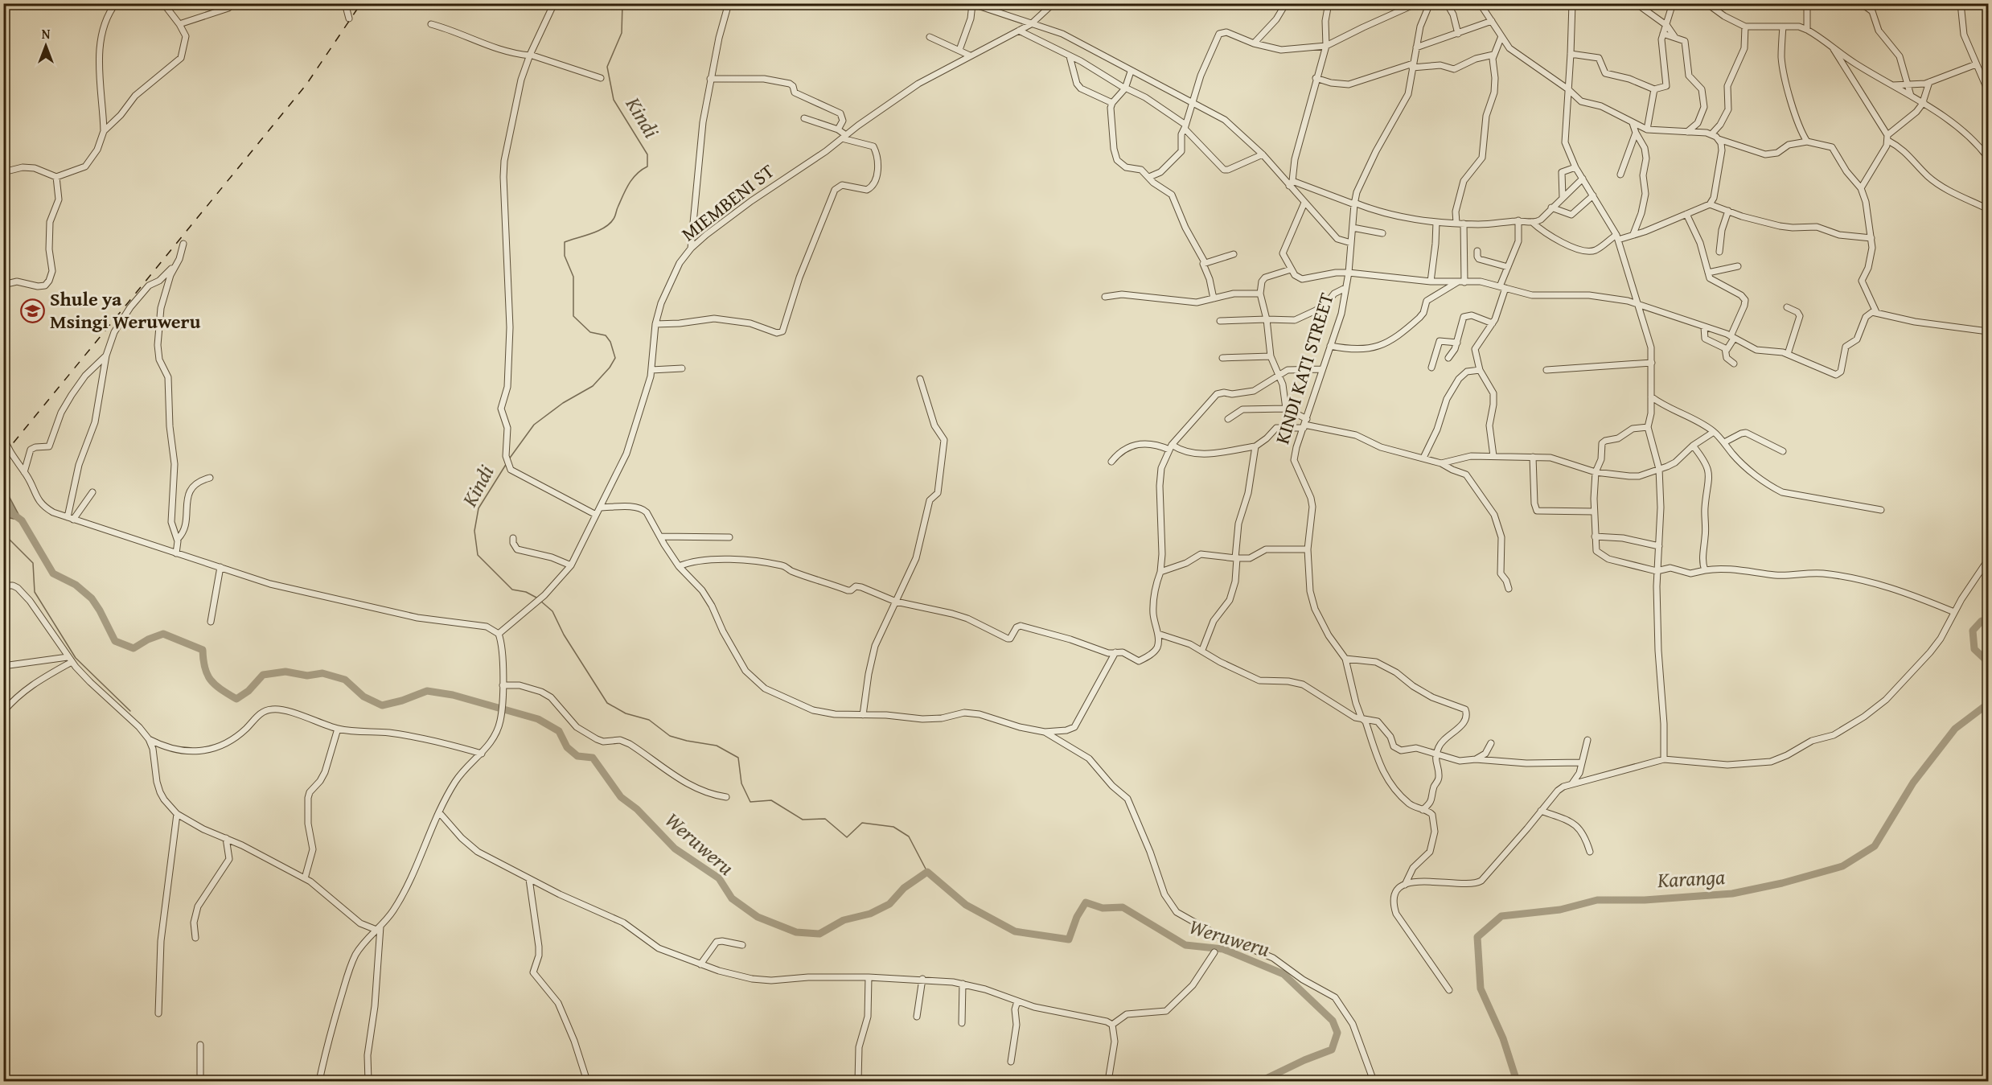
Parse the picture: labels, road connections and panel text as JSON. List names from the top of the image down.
{
  "streets": {
    "street": ["MIEMBENI ST", "KINDI KATI STREET"]
  },
  "water": ["Kindi", "Weruweru", "Karanga"],
  "places": {
    "school or university": ["Shule ya Msingi Weruweru"]
  },
  "north": "top"
}
